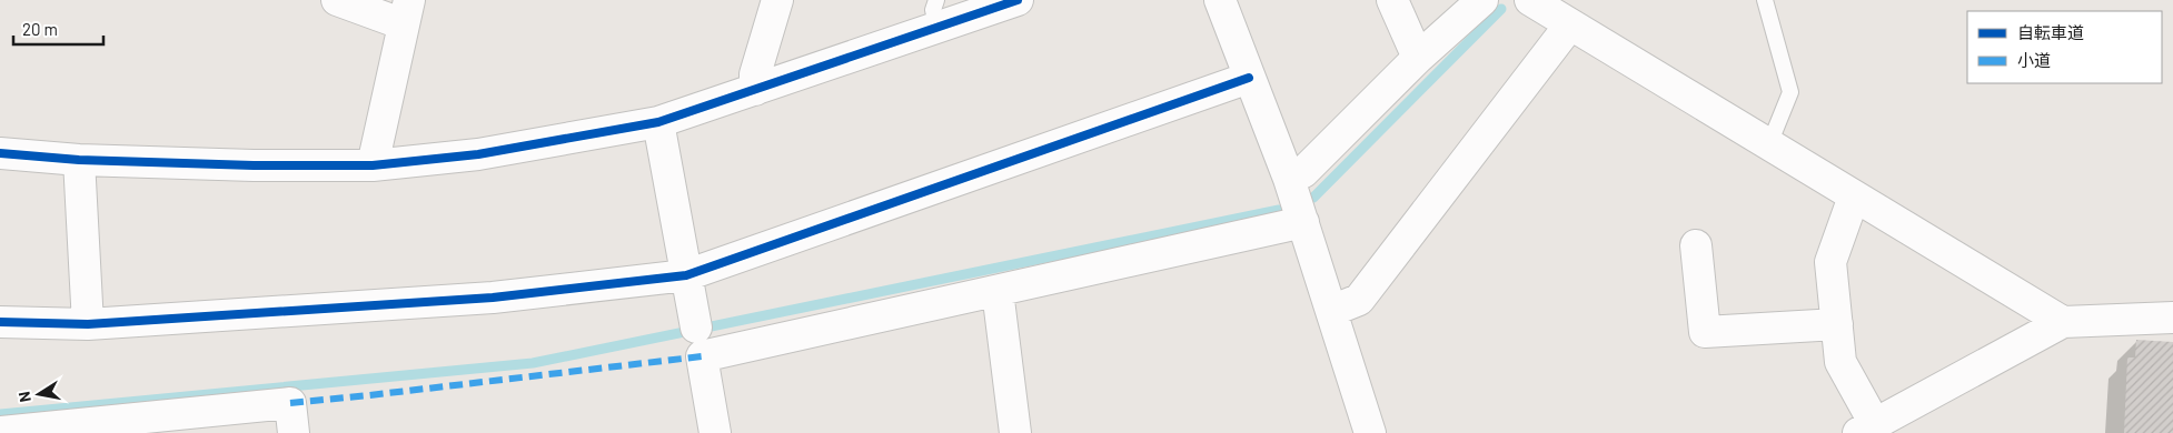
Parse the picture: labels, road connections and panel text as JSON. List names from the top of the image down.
{
  "legend": ["自転車道", "小道"],
  "scale_bar": "20 m",
  "north": "left"
}
